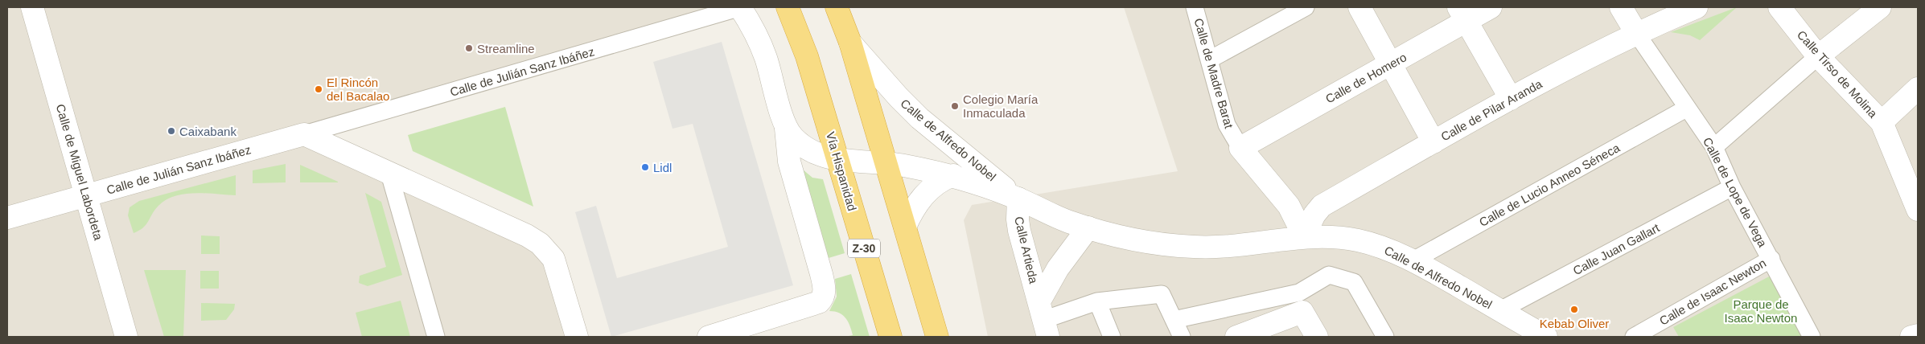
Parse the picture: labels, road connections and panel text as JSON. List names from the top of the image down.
{
  "streets": {
    "highway": ["Vía Hispanidad", "Z-30"],
    "street": [
      "Calle de Julián Sanz Ibáñez",
      "Calle de Madre Barat",
      "Calle Tirso de Molina",
      "Calle de Homero",
      "Calle de Pilar Aranda",
      "Calle de Alfredo Nobel",
      "Calle de Miguel Labordeta",
      "Calle de Lucio Anneo Séneca",
      "Calle de Lope de Vega",
      "Calle Juan Gallart",
      "Calle Artieda",
      "Calle de Isaac Newton"
    ]
  },
  "crossings": [
    ["Calle de Julián Sanz Ibáñez", "Calle de Miguel Labordeta"],
    ["Calle de Madre Barat", "Calle de Homero"],
    ["Calle de Madre Barat", "Calle de Pilar Aranda"],
    ["Calle de Madre Barat", "Calle de Alfredo Nobel"],
    ["Calle de Pilar Aranda", "Calle de Alfredo Nobel"],
    ["Calle de Pilar Aranda", "Calle de Lope de Vega"],
    ["Calle de Alfredo Nobel", "Vía Hispanidad"],
    ["Calle de Alfredo Nobel", "Calle de Lucio Anneo Séneca"],
    ["Calle de Alfredo Nobel", "Calle Juan Gallart"],
    ["Calle de Alfredo Nobel", "Calle Artieda"],
    ["Calle de Lucio Anneo Séneca", "Calle de Lope de Vega"],
    ["Calle de Lope de Vega", "Calle Juan Gallart"],
    ["Calle de Lope de Vega", "Calle de Isaac Newton"]
  ],
  "parks": ["Parque de Isaac Newton"],
  "places": [
    "Streamline",
    "El Rincón del Bacalao",
    "Colegio María Inmaculada",
    "Caixabank",
    "Lidl",
    "Kebab Oliver"
  ]
}
